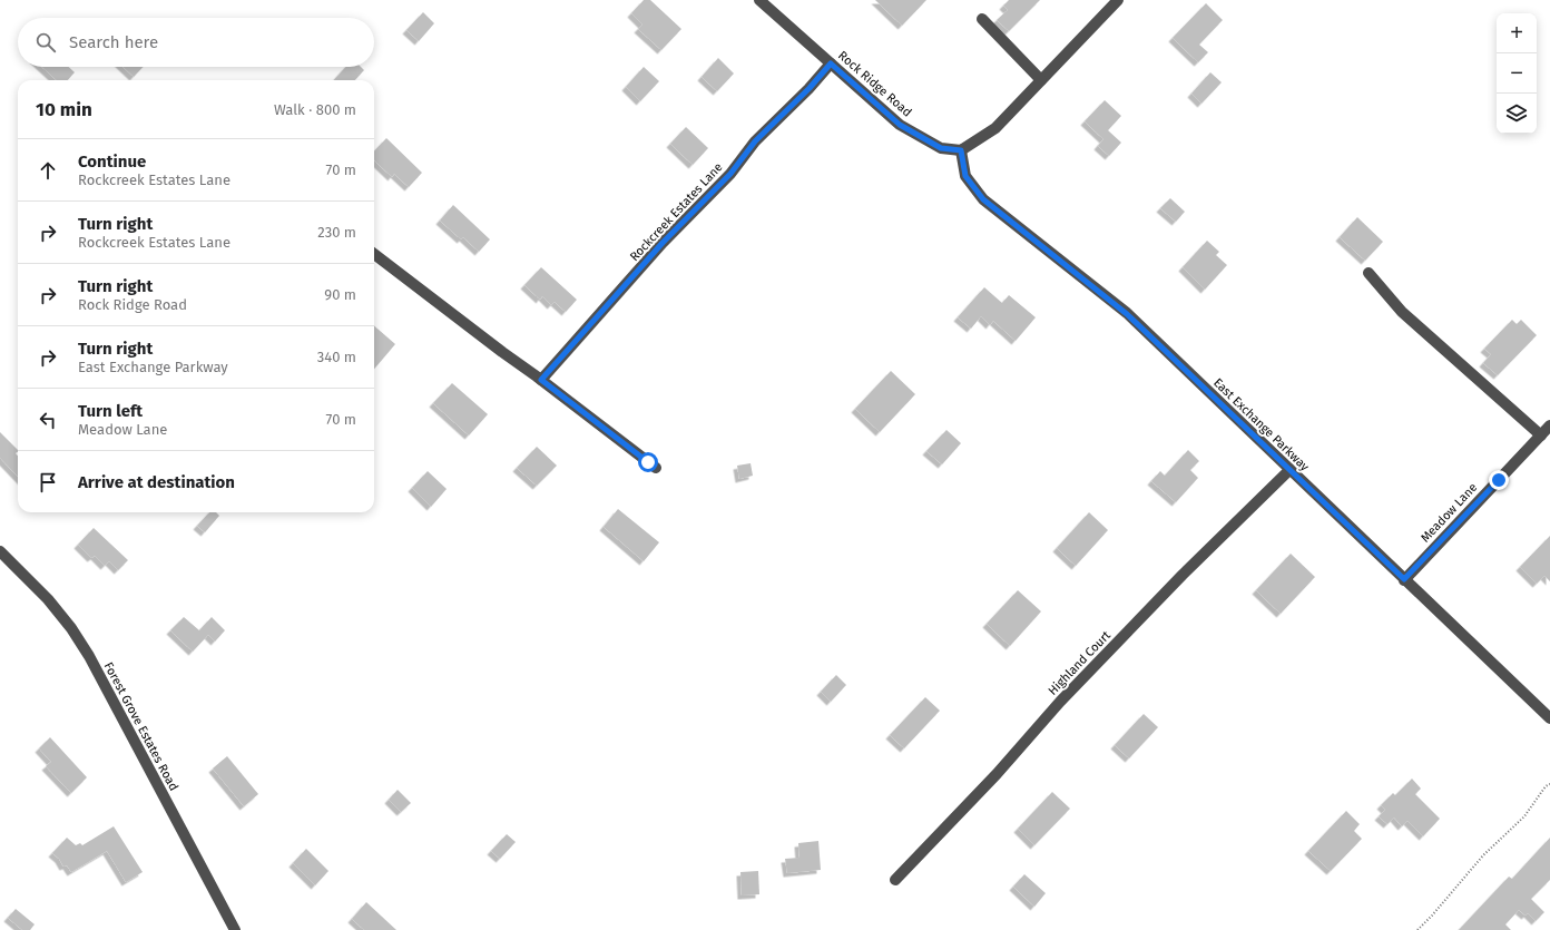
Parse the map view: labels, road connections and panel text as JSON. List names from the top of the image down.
{
  "streets": {
    "street": [
      "Rock Ridge Road",
      "Rockcreek Estates Lane",
      "East Exchange Parkway",
      "Meadow Lane",
      "Highland Court",
      "Forest Grove Estates Road"
    ]
  },
  "crossings": [
    ["Rock Ridge Road", "Rockcreek Estates Lane"],
    ["Rock Ridge Road", "East Exchange Parkway"],
    ["East Exchange Parkway", "Meadow Lane"],
    ["East Exchange Parkway", "Highland Court"]
  ],
  "page": {
    "map_buttons": ["+", "−"],
    "search": "Search here",
    "heading": ["10 min", "Walk · 800 m"],
    "list": [
      ["Continue", "Rockcreek Estates Lane", "70 m"],
      ["Turn right", "Rockcreek Estates Lane", "230 m"],
      ["Turn right", "Rock Ridge Road", "90 m"],
      ["Turn right", "East Exchange Parkway", "340 m"],
      ["Turn left", "Meadow Lane", "70 m"],
      "Arrive at destination"
    ]
  }
}
